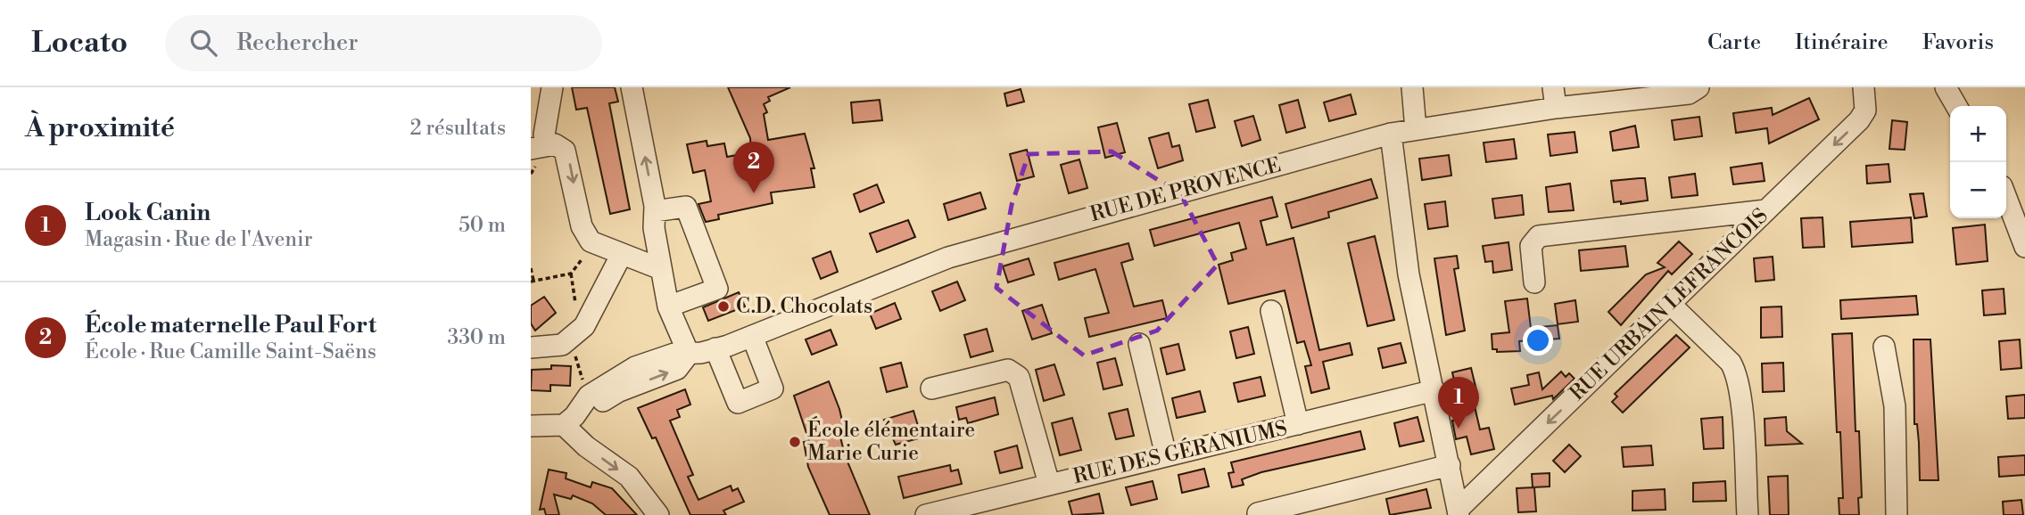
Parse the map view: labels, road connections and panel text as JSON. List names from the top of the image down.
{
  "streets": {
    "street": ["RUE DE PROVENCE", "RUE URBAIN LEFRANCOIS", "RUE DES GÉRANIUMS"]
  },
  "one_way": ["RUE URBAIN LEFRANCOIS"],
  "places": ["C.D. Chocolats", "École élémentaire Marie Curie"],
  "page": {
    "header": "Locato",
    "search": "Rechercher",
    "nav": ["Carte", "Itinéraire", "Favoris"],
    "heading": ["À proximité", "2 résultats"],
    "map_buttons": ["+", "−"],
    "pins": ["2", "1"],
    "list": [
      {
        "mark": "1",
        "name": "Look Canin",
        "note": "Magasin · Rue de l'Avenir",
        "value": "50 m"
      },
      {
        "mark": "2",
        "name": "École maternelle Paul Fort",
        "note": "École · Rue Camille Saint-Saëns",
        "value": "330 m"
      }
    ]
  }
}
